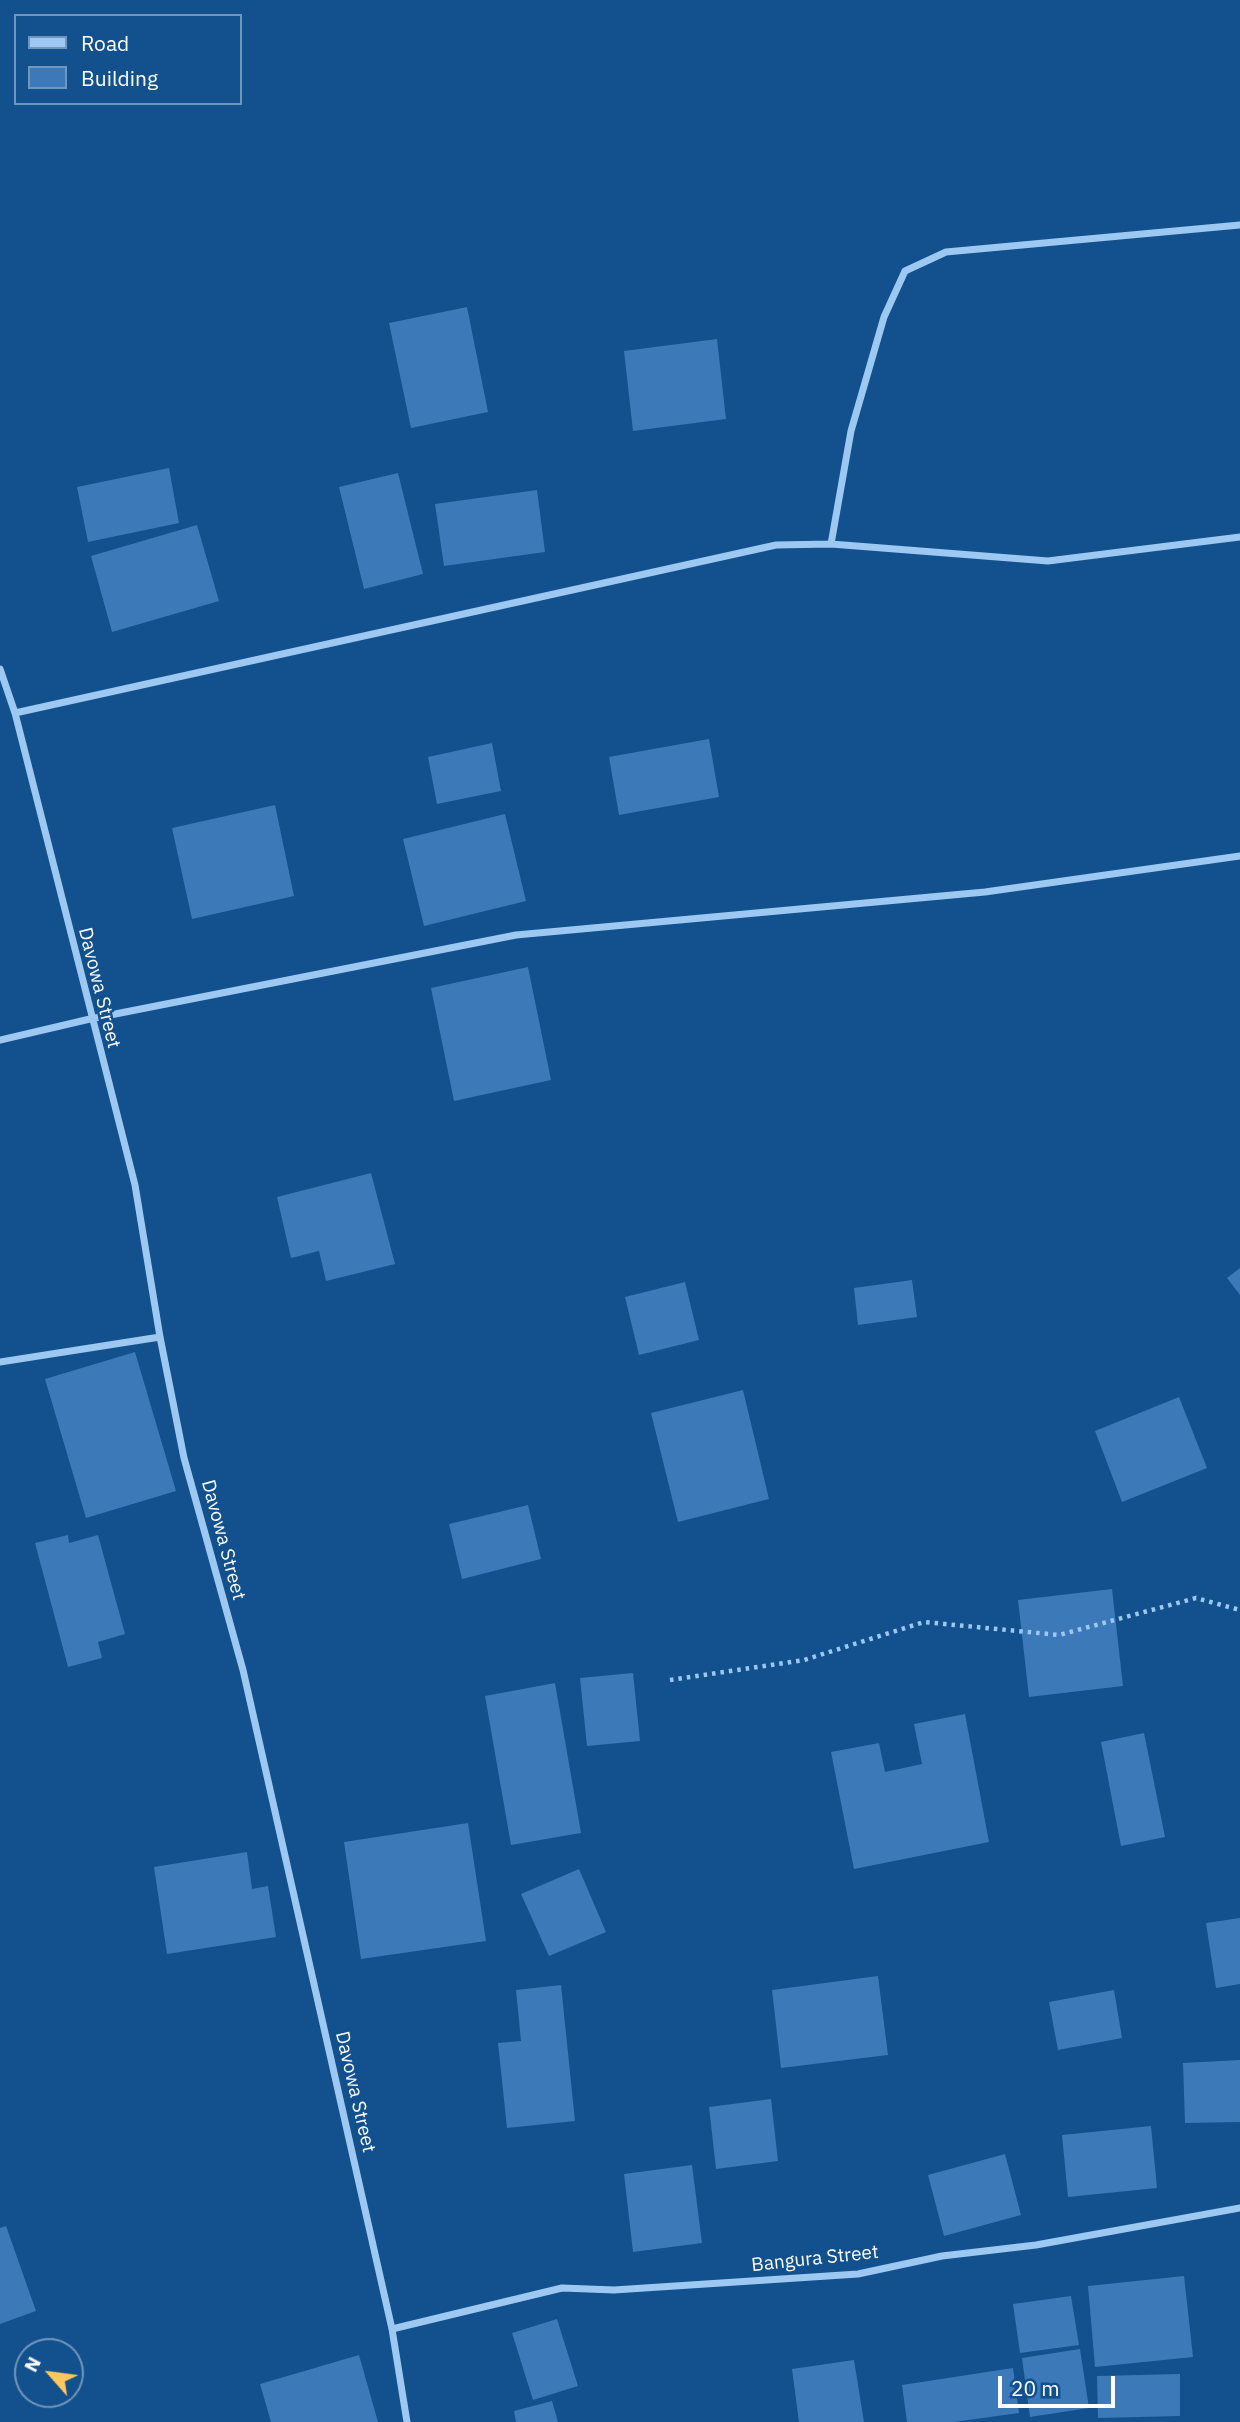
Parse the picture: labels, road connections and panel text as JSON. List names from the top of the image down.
{
  "streets": {
    "street": ["Davowa Street", "Bangura Street"]
  },
  "crossings": [
    ["Davowa Street", "Bangura Street"]
  ],
  "legend": ["Road", "Building"],
  "scale_bar": "20 m",
  "north": "top left"
}
